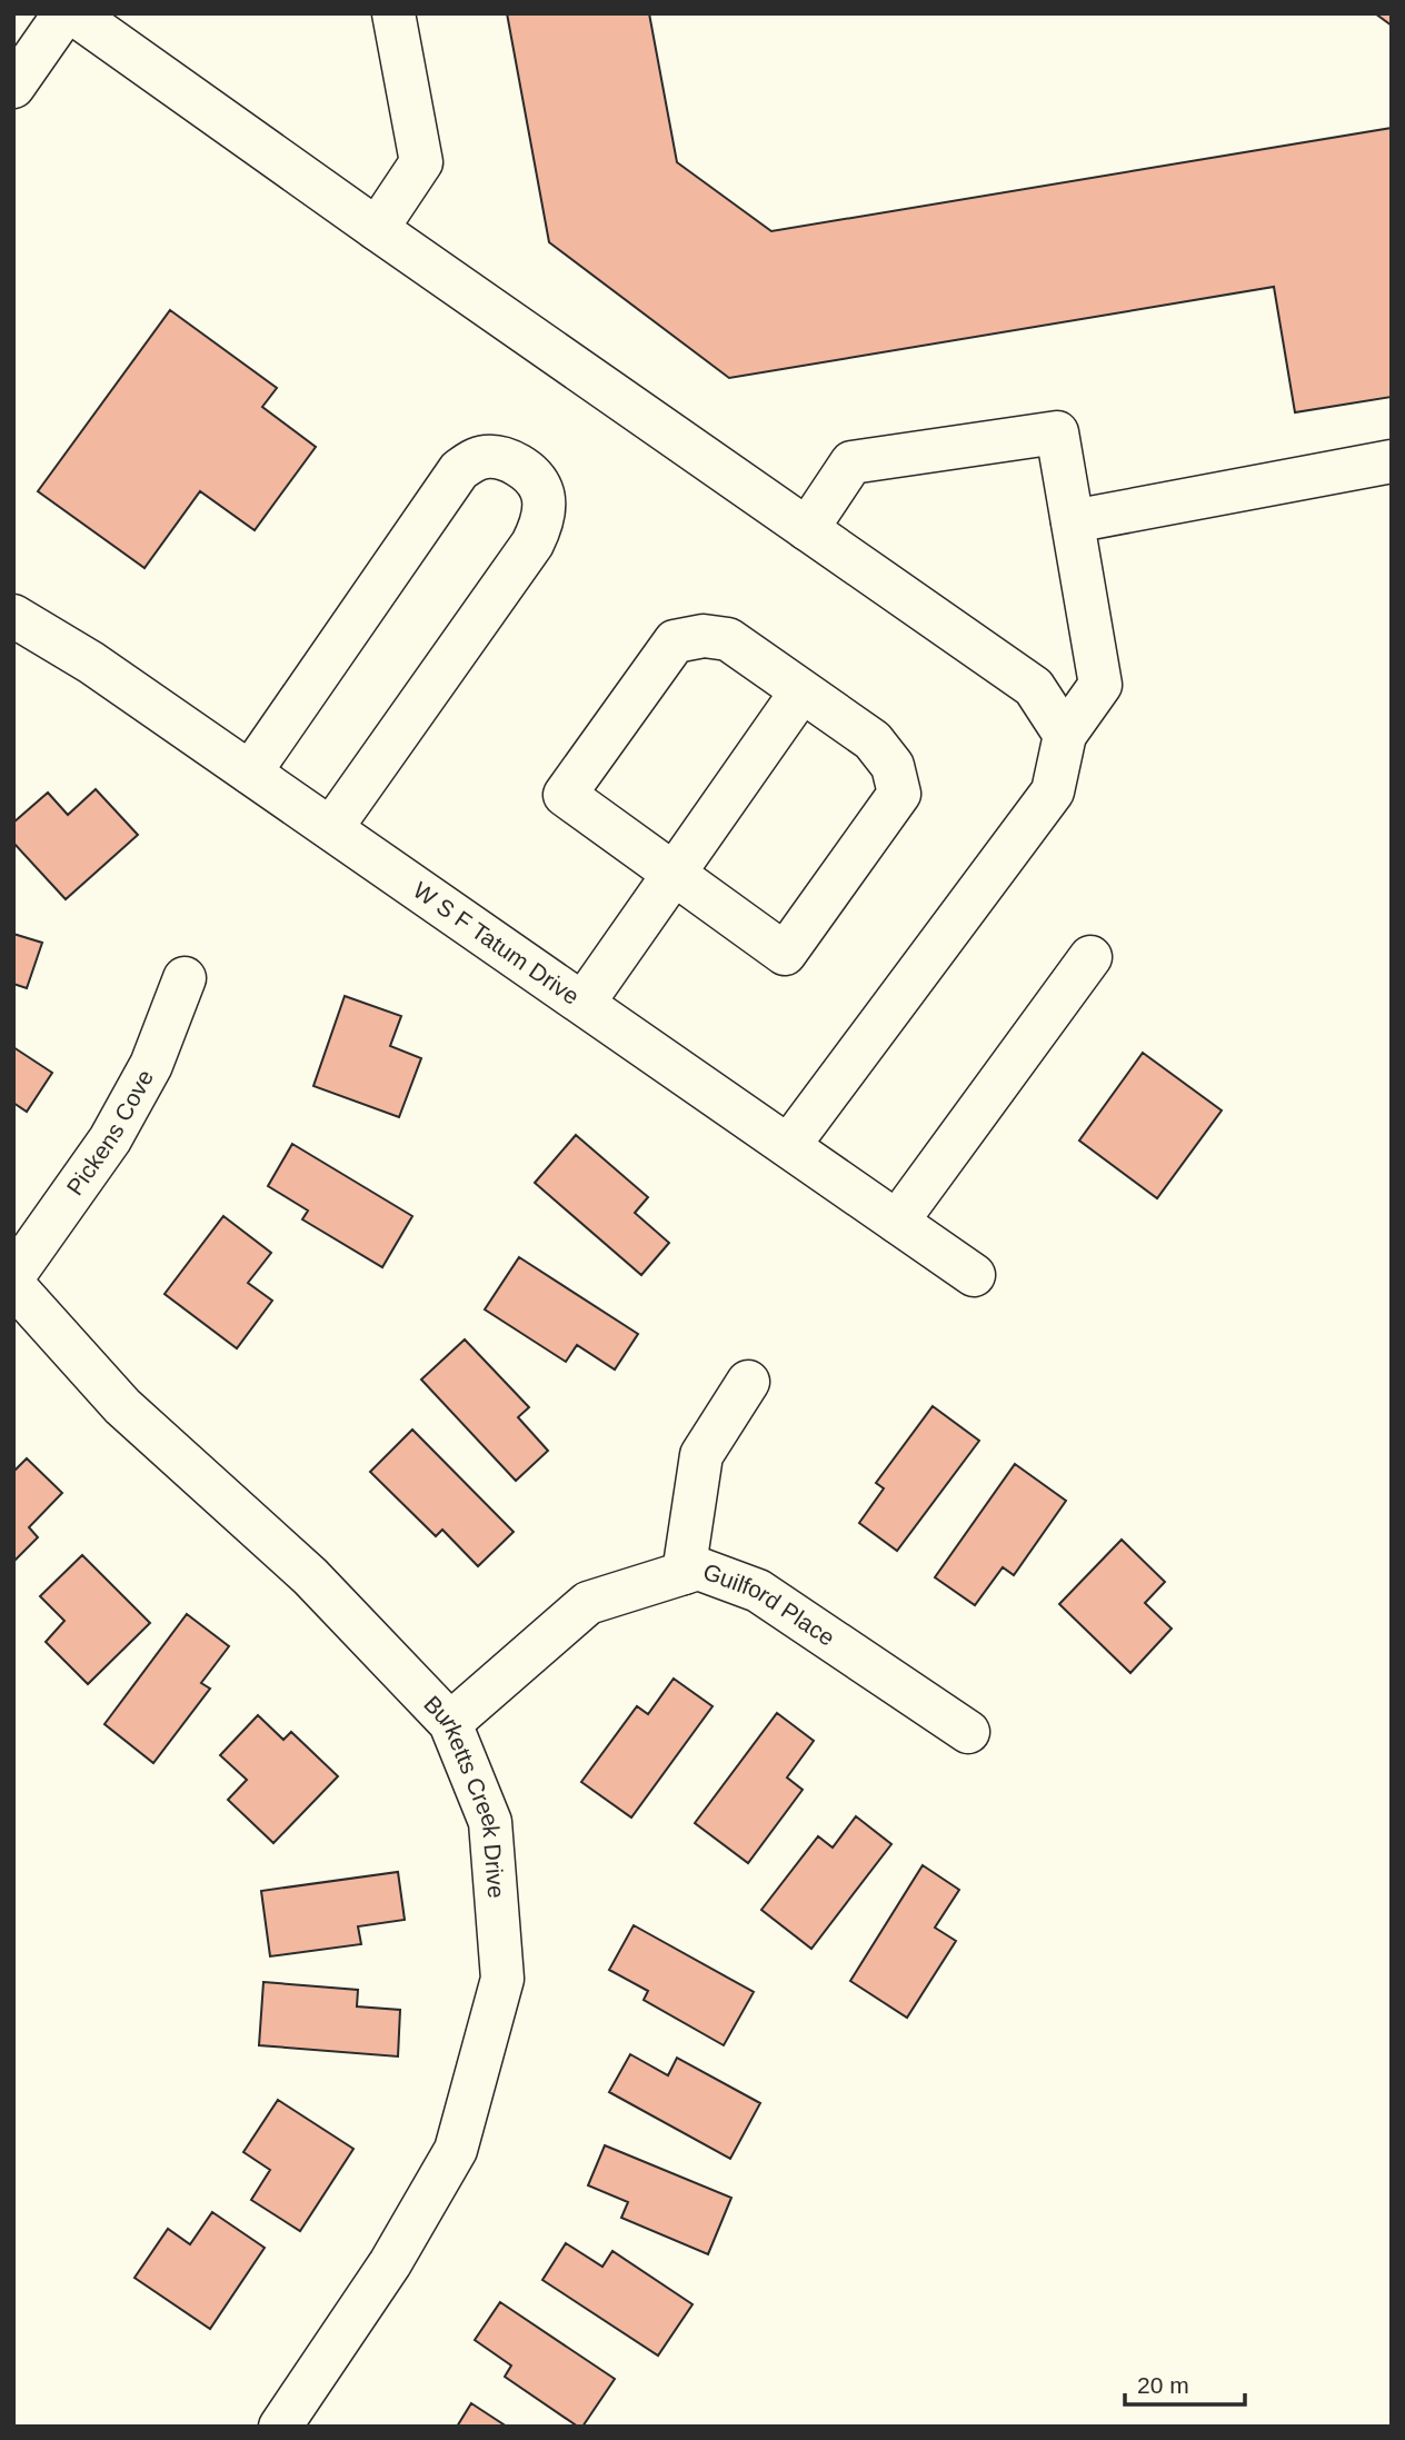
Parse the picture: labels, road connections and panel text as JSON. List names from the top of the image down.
{
  "streets": {
    "street": [
      "W S F Tatum Drive",
      "Pickens Cove",
      "Guilford Place",
      "Burketts Creek Drive"
    ]
  },
  "crossings": [
    ["Guilford Place", "Burketts Creek Drive"]
  ],
  "scale_bar": "20 m"
}
